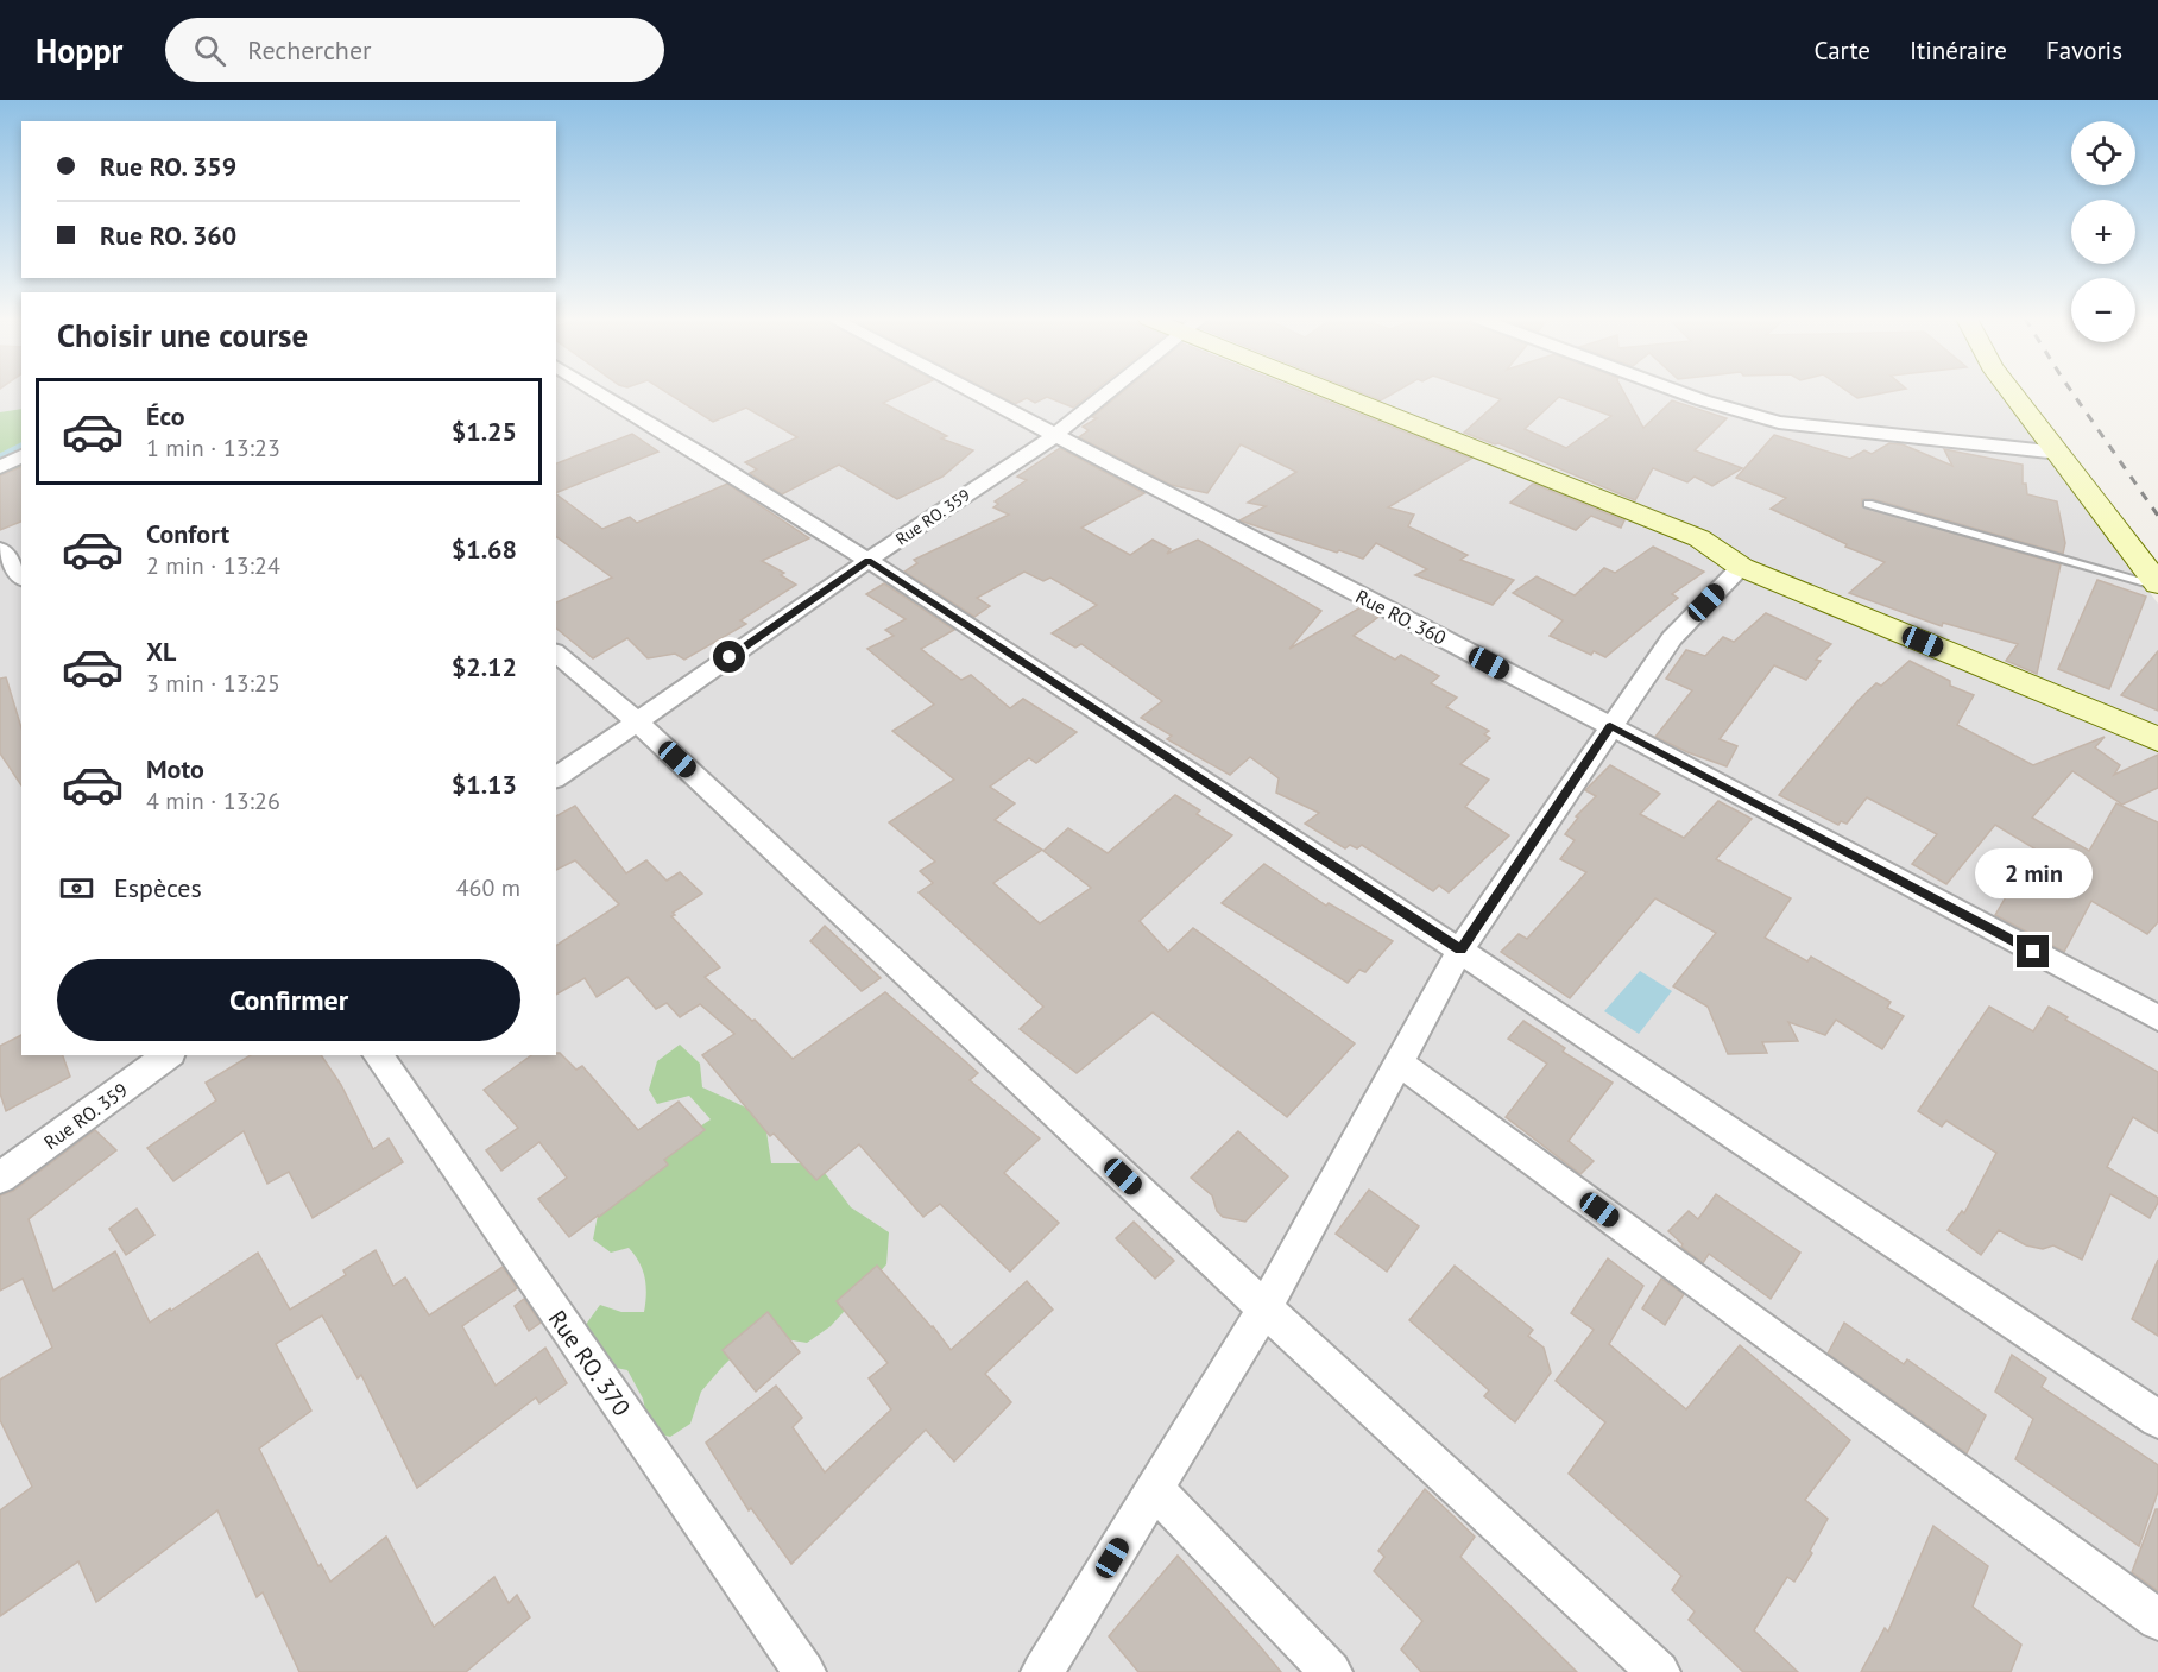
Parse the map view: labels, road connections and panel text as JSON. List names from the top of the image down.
{
  "streets": {
    "street": ["Rue RO. 359", "Rue RO. 360", "Rue RO. 370"]
  },
  "crossings": [
    ["Rue RO. 359", "Rue RO. 360"]
  ],
  "page": {
    "header": "Hoppr",
    "search": "Rechercher",
    "nav": ["Carte", "Itinéraire", "Favoris"],
    "map_buttons": ["+", "−"],
    "banner": ["Rue RO. 359", "Rue RO. 360"],
    "heading": "Choisir une course",
    "list": [
      {
        "name": "Éco",
        "note": "1 min · 13:23",
        "value": "$1.25"
      },
      {
        "name": "Confort",
        "note": "2 min · 13:24",
        "value": "$1.68"
      },
      {
        "name": "XL",
        "note": "3 min · 13:25",
        "value": "$2.12"
      },
      {
        "name": "Moto",
        "note": "4 min · 13:26",
        "value": "$1.13"
      }
    ],
    "bubble": "2 min",
    "pay": ["Espèces", "460 m"],
    "buttons": "Confirmer"
  }
}
